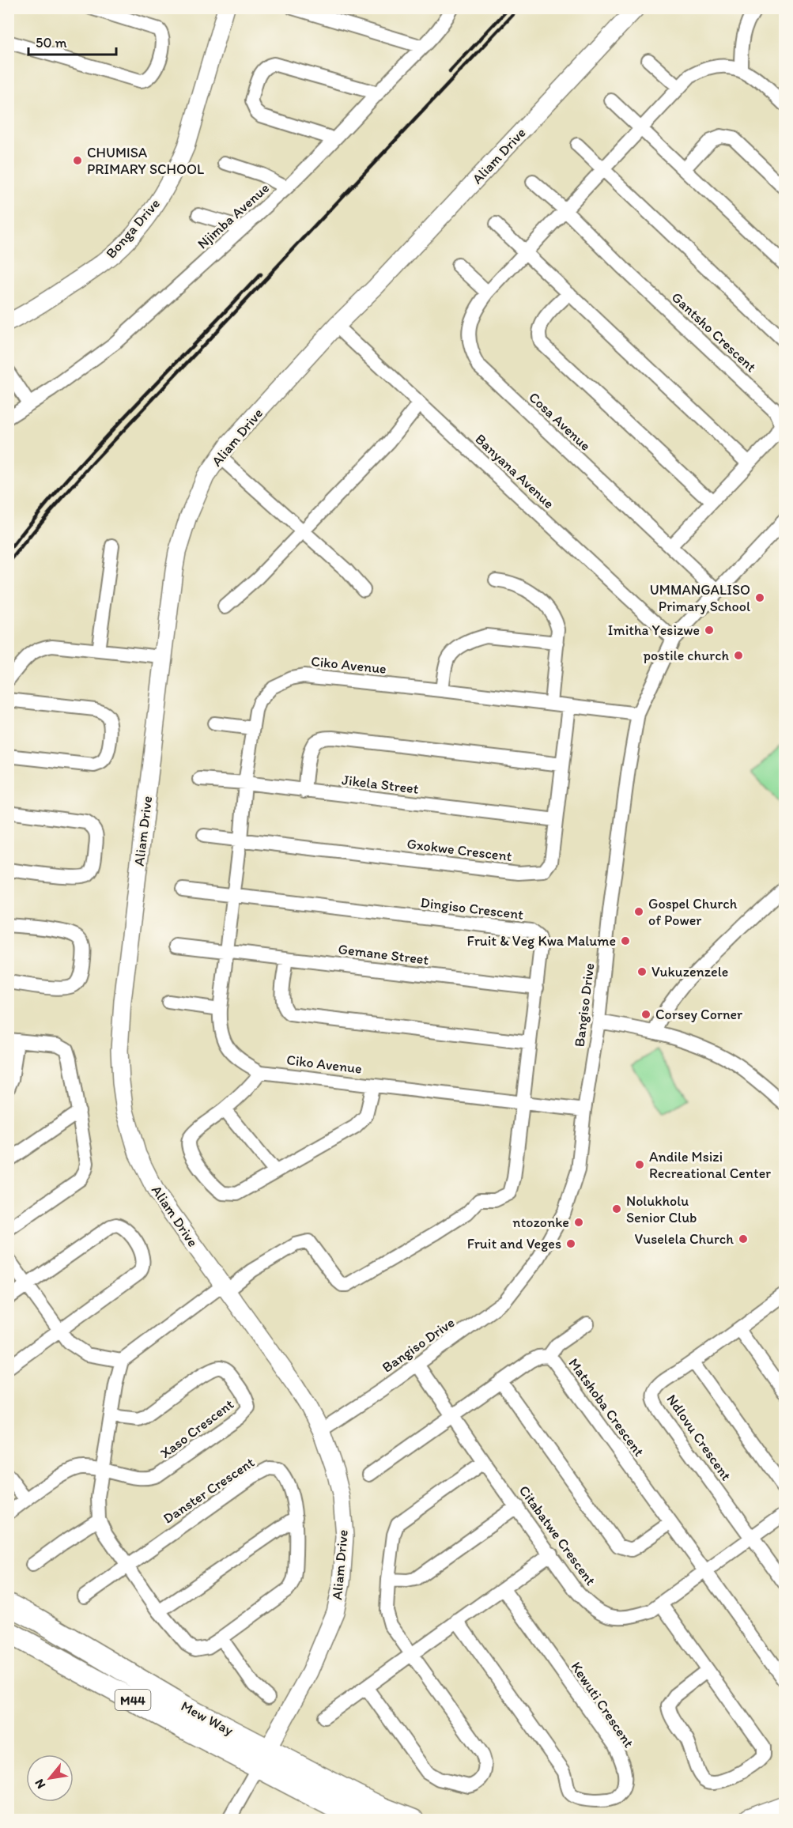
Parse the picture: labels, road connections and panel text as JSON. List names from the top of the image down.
{
  "streets": {
    "main road": ["M44", "Mew Way"],
    "street": [
      "Aliam Drive",
      "Njimba Avenue",
      "Bonga Drive",
      "Gantsho Crescent",
      "Cosa Avenue",
      "Banyana Avenue",
      "Ciko Avenue",
      "Jikela Street",
      "Gxokwe Crescent",
      "Dingiso Crescent",
      "Gemane Street",
      "Bangiso Drive",
      "Matshoba Crescent",
      "Xaso Crescent",
      "Ndlovu Crescent",
      "Danster Crescent",
      "Citabatwe Crescent",
      "Kewuti Crescent"
    ]
  },
  "crossings": [
    ["Aliam Drive", "Banyana Avenue"],
    ["Aliam Drive", "Bangiso Drive"],
    ["Aliam Drive", "Mew Way"],
    ["Gantsho Crescent", "Cosa Avenue"],
    ["Cosa Avenue", "Bangiso Drive"],
    ["Banyana Avenue", "Bangiso Drive"],
    ["Ciko Avenue", "Jikela Street"],
    ["Ciko Avenue", "Gxokwe Crescent"],
    ["Ciko Avenue", "Dingiso Crescent"],
    ["Ciko Avenue", "Gemane Street"],
    ["Ciko Avenue", "Bangiso Drive"],
    ["Jikela Street", "Gxokwe Crescent"],
    ["Dingiso Crescent", "Gemane Street"],
    ["Bangiso Drive", "Citabatwe Crescent"],
    ["Matshoba Crescent", "Citabatwe Crescent"],
    ["Ndlovu Crescent", "Citabatwe Crescent"]
  ],
  "places": [
    "CHUMISA PRIMARY SCHOOL",
    "UMMANGALISO Primary School",
    "Imitha Yesizwe",
    "postile church",
    "Gospel Church of Power",
    "Fruit & Veg Kwa Malume",
    "Vukuzenzele",
    "Corsey Corner",
    "Andile Msizi Recreational Center",
    "Nolukholu Senior Club",
    "ntozonke",
    "Vuselela Church",
    "Fruit and Veges"
  ],
  "scale_bar": "50 m",
  "north": "bottom left"
}
